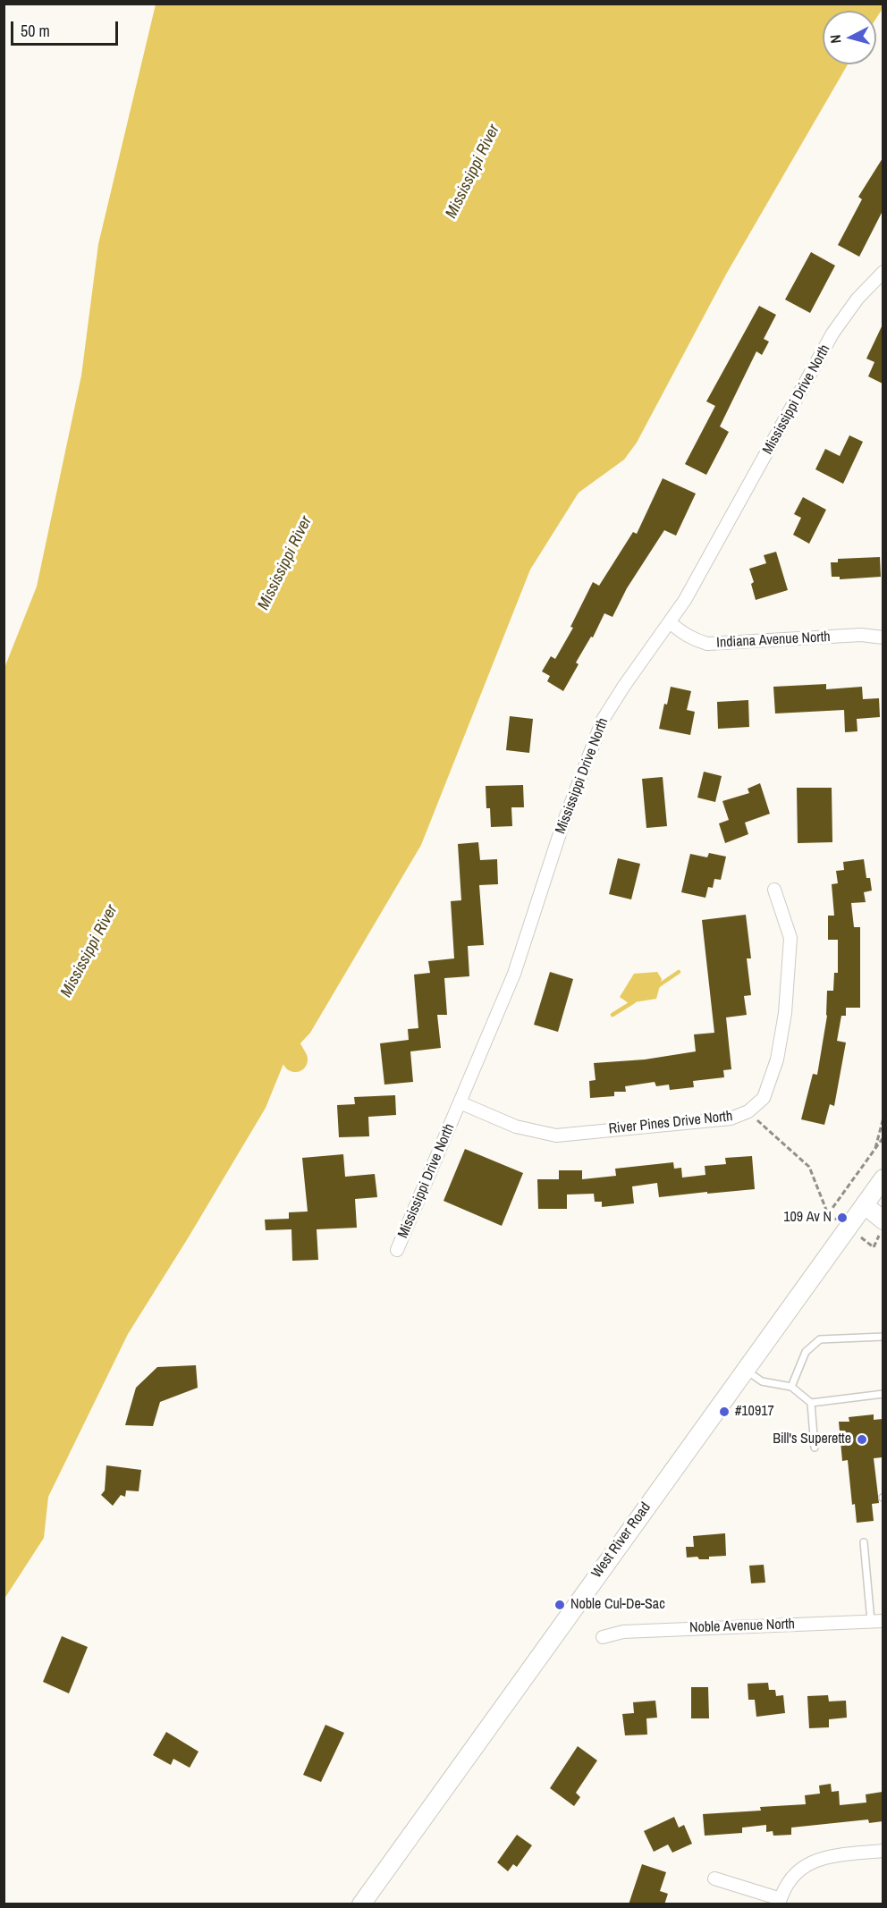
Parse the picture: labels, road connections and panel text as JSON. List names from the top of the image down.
{
  "streets": {
    "main road": ["West River Road"],
    "street": [
      "Mississippi Drive North",
      "Indiana Avenue North",
      "River Pines Drive North",
      "Noble Avenue North"
    ]
  },
  "crossings": [
    ["Mississippi Drive North", "Indiana Avenue North"],
    ["Mississippi Drive North", "River Pines Drive North"]
  ],
  "water": ["Mississippi River"],
  "places": [
    "109 Av N",
    "#10917",
    "Bill's Superette",
    "Noble Cul-De-Sac"
  ],
  "scale_bar": "50 m",
  "north": "left"
}
